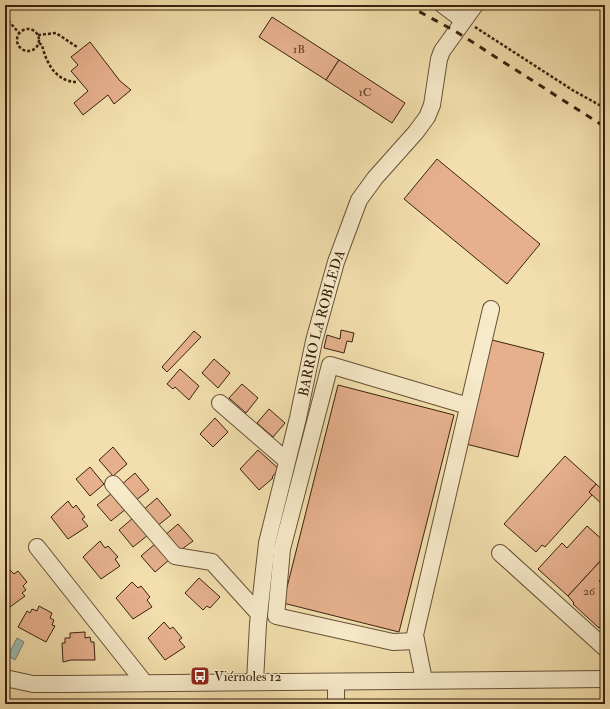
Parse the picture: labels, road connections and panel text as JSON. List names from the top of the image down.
{
  "streets": {
    "street": ["BARRIO LA ROBLEDA"]
  },
  "places": {
    "bus stop": ["Viérnoles 12"]
  },
  "house_numbers": ["1B", "1C", "26"]
}
